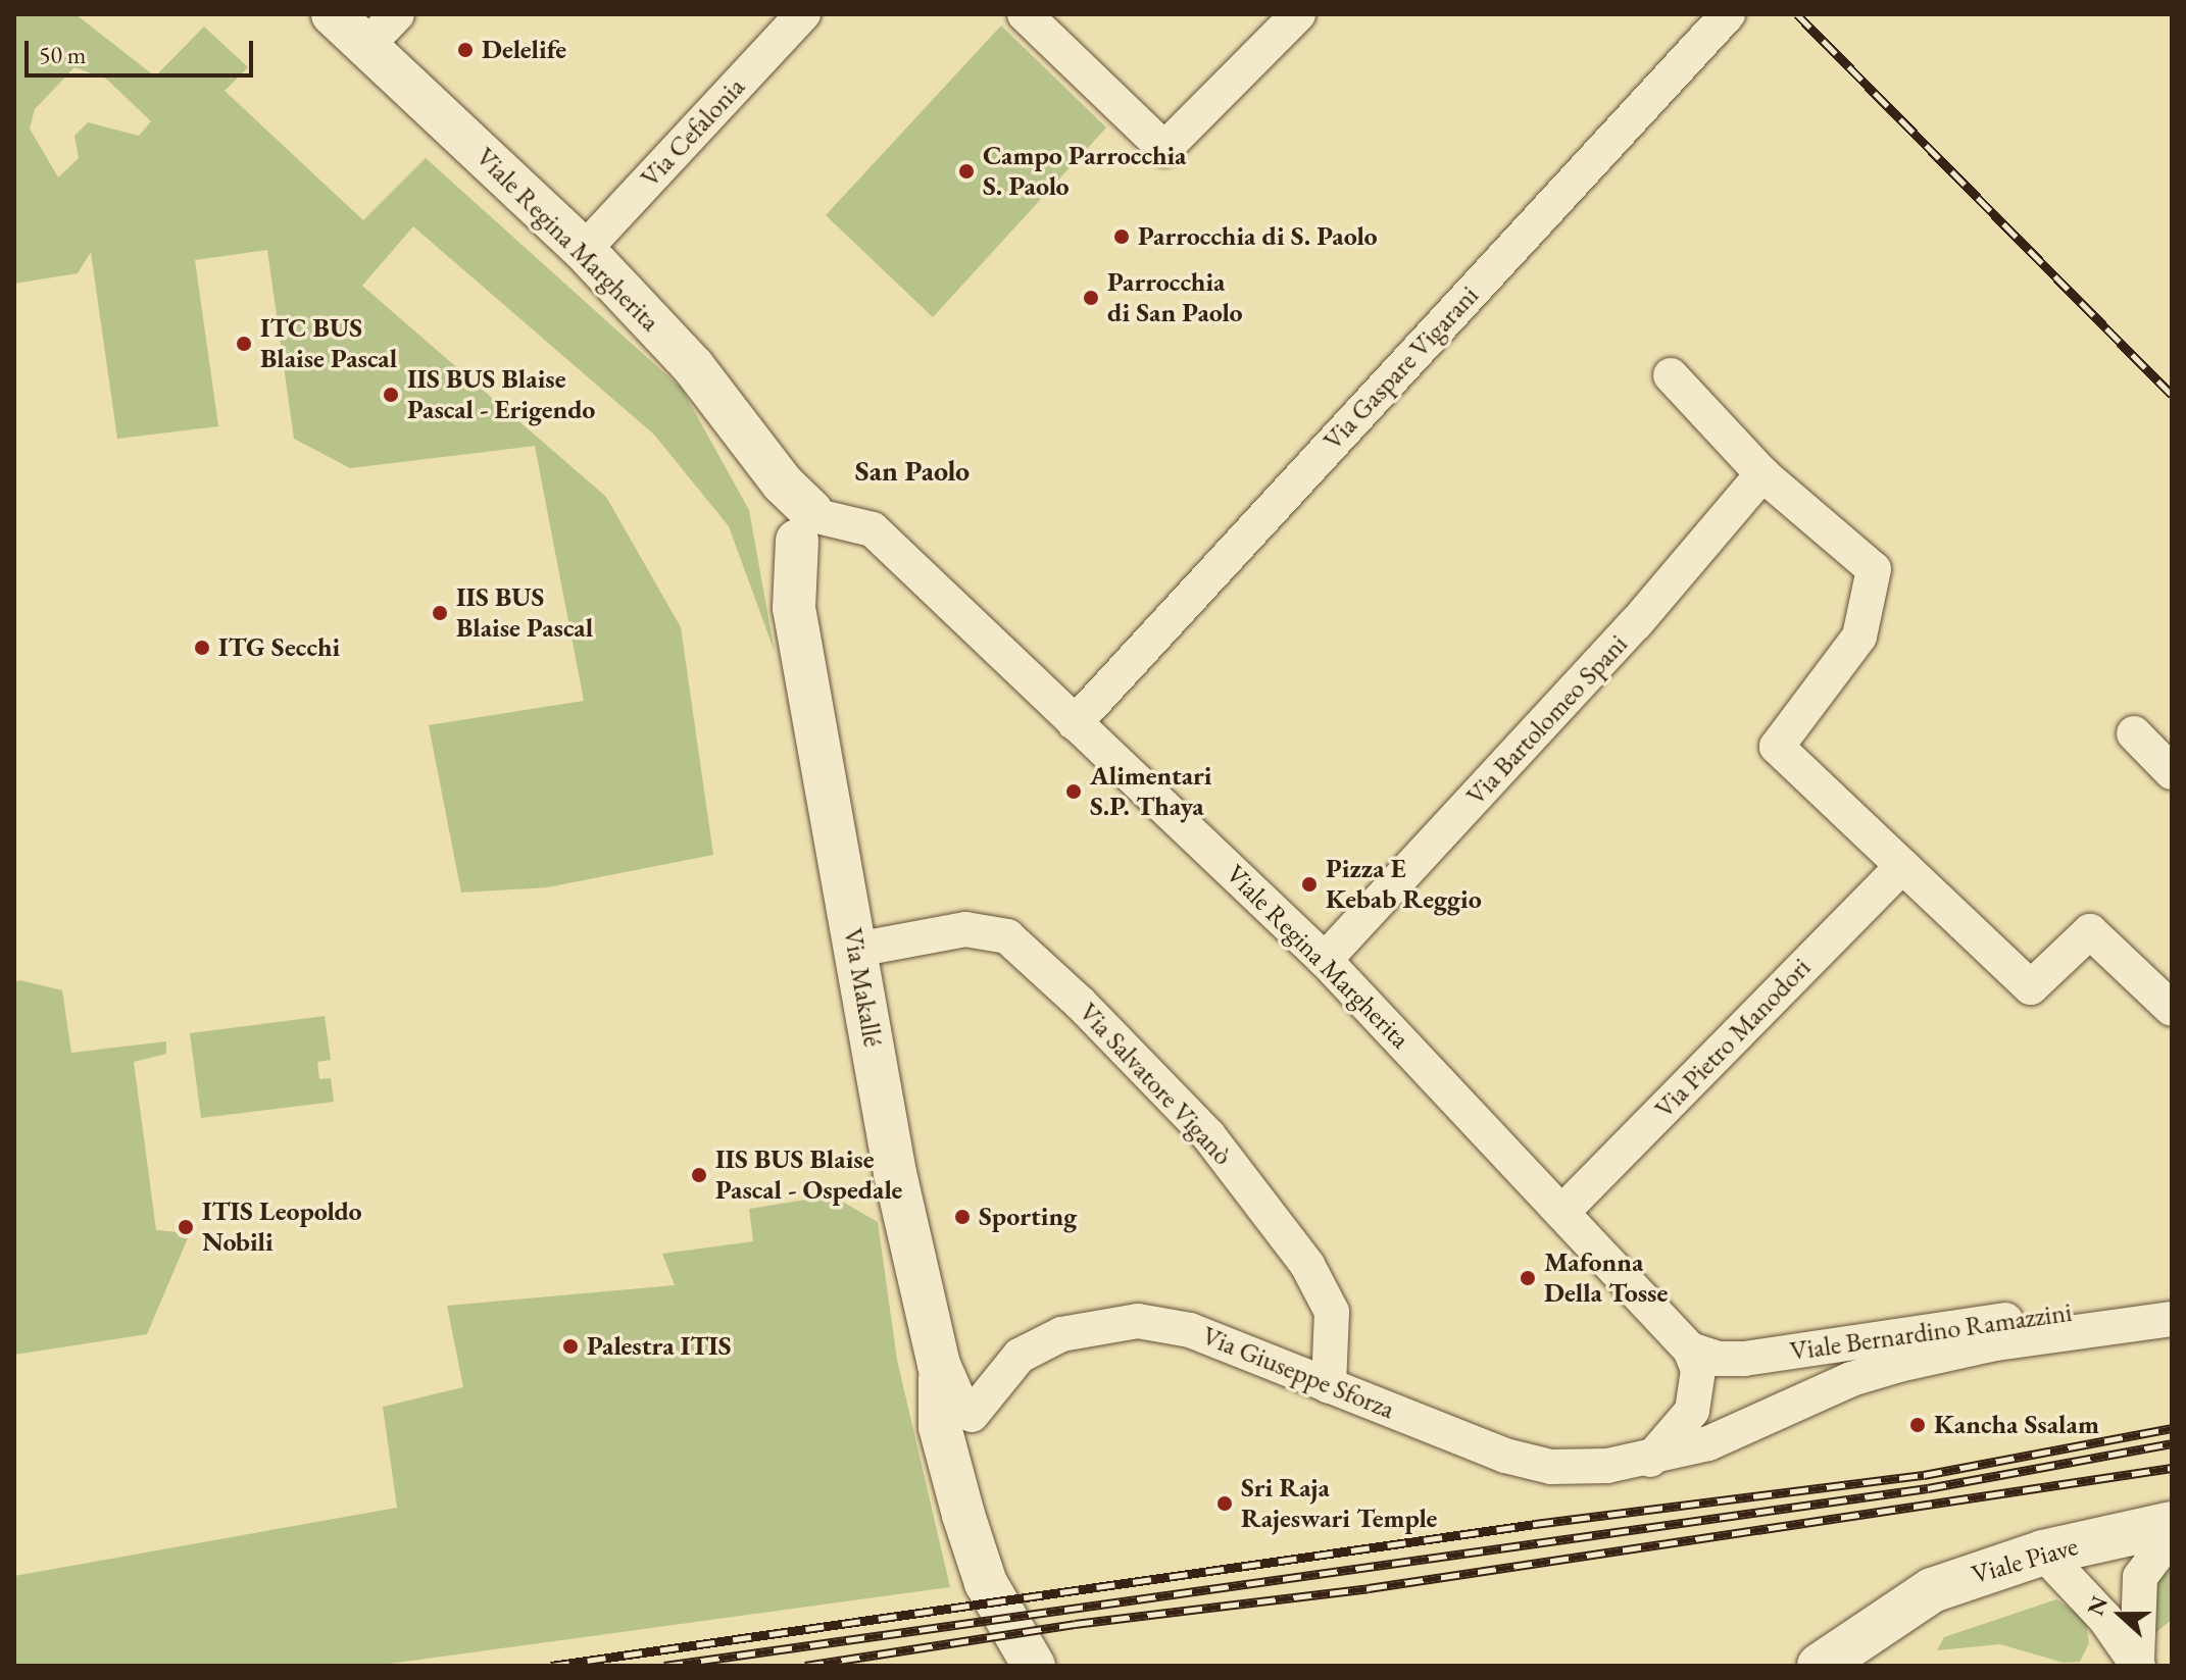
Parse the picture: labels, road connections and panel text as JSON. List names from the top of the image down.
{
  "streets": {
    "main road": ["Viale Piave"],
    "street": [
      "Via Cefalonia",
      "Viale Regina Margherita",
      "Via Gaspare Vigarani",
      "Via Bartolomeo Spani",
      "Via Makallé",
      "Via Pietro Manodori",
      "Via Salvatore Viganò",
      "Viale Bernardino Ramazzini",
      "Via Giuseppe Sforza"
    ]
  },
  "crossings": [
    ["Via Cefalonia", "Viale Regina Margherita"],
    ["Viale Regina Margherita", "Via Gaspare Vigarani"],
    ["Viale Regina Margherita", "Via Bartolomeo Spani"],
    ["Viale Regina Margherita", "Via Makallé"],
    ["Viale Regina Margherita", "Via Pietro Manodori"],
    ["Viale Regina Margherita", "Viale Bernardino Ramazzini"],
    ["Via Makallé", "Via Salvatore Viganò"],
    ["Via Makallé", "Via Giuseppe Sforza"],
    ["Via Salvatore Viganò", "Via Giuseppe Sforza"],
    ["Viale Bernardino Ramazzini", "Via Giuseppe Sforza"]
  ],
  "districts": ["San Paolo"],
  "places": [
    "Delelife",
    "Campo Parrocchia S. Paolo",
    "Parrocchia di S. Paolo",
    "Parrocchia di San Paolo",
    "ITC BUS Blaise Pascal",
    "IIS BUS Blaise Pascal - Erigendo",
    "IIS BUS Blaise Pascal",
    "ITG Secchi",
    "Alimentari S.P. Thaya",
    "Pizza E Kebab Reggio",
    "IIS BUS Blaise Pascal - Ospedale",
    "Sporting",
    "ITIS Leopoldo Nobili",
    "Mafonna Della Tosse",
    "Palestra ITIS",
    "Kancha Ssalam",
    "Sri Raja Rajeswari Temple"
  ],
  "scale_bar": "50 m",
  "north": "left"
}
